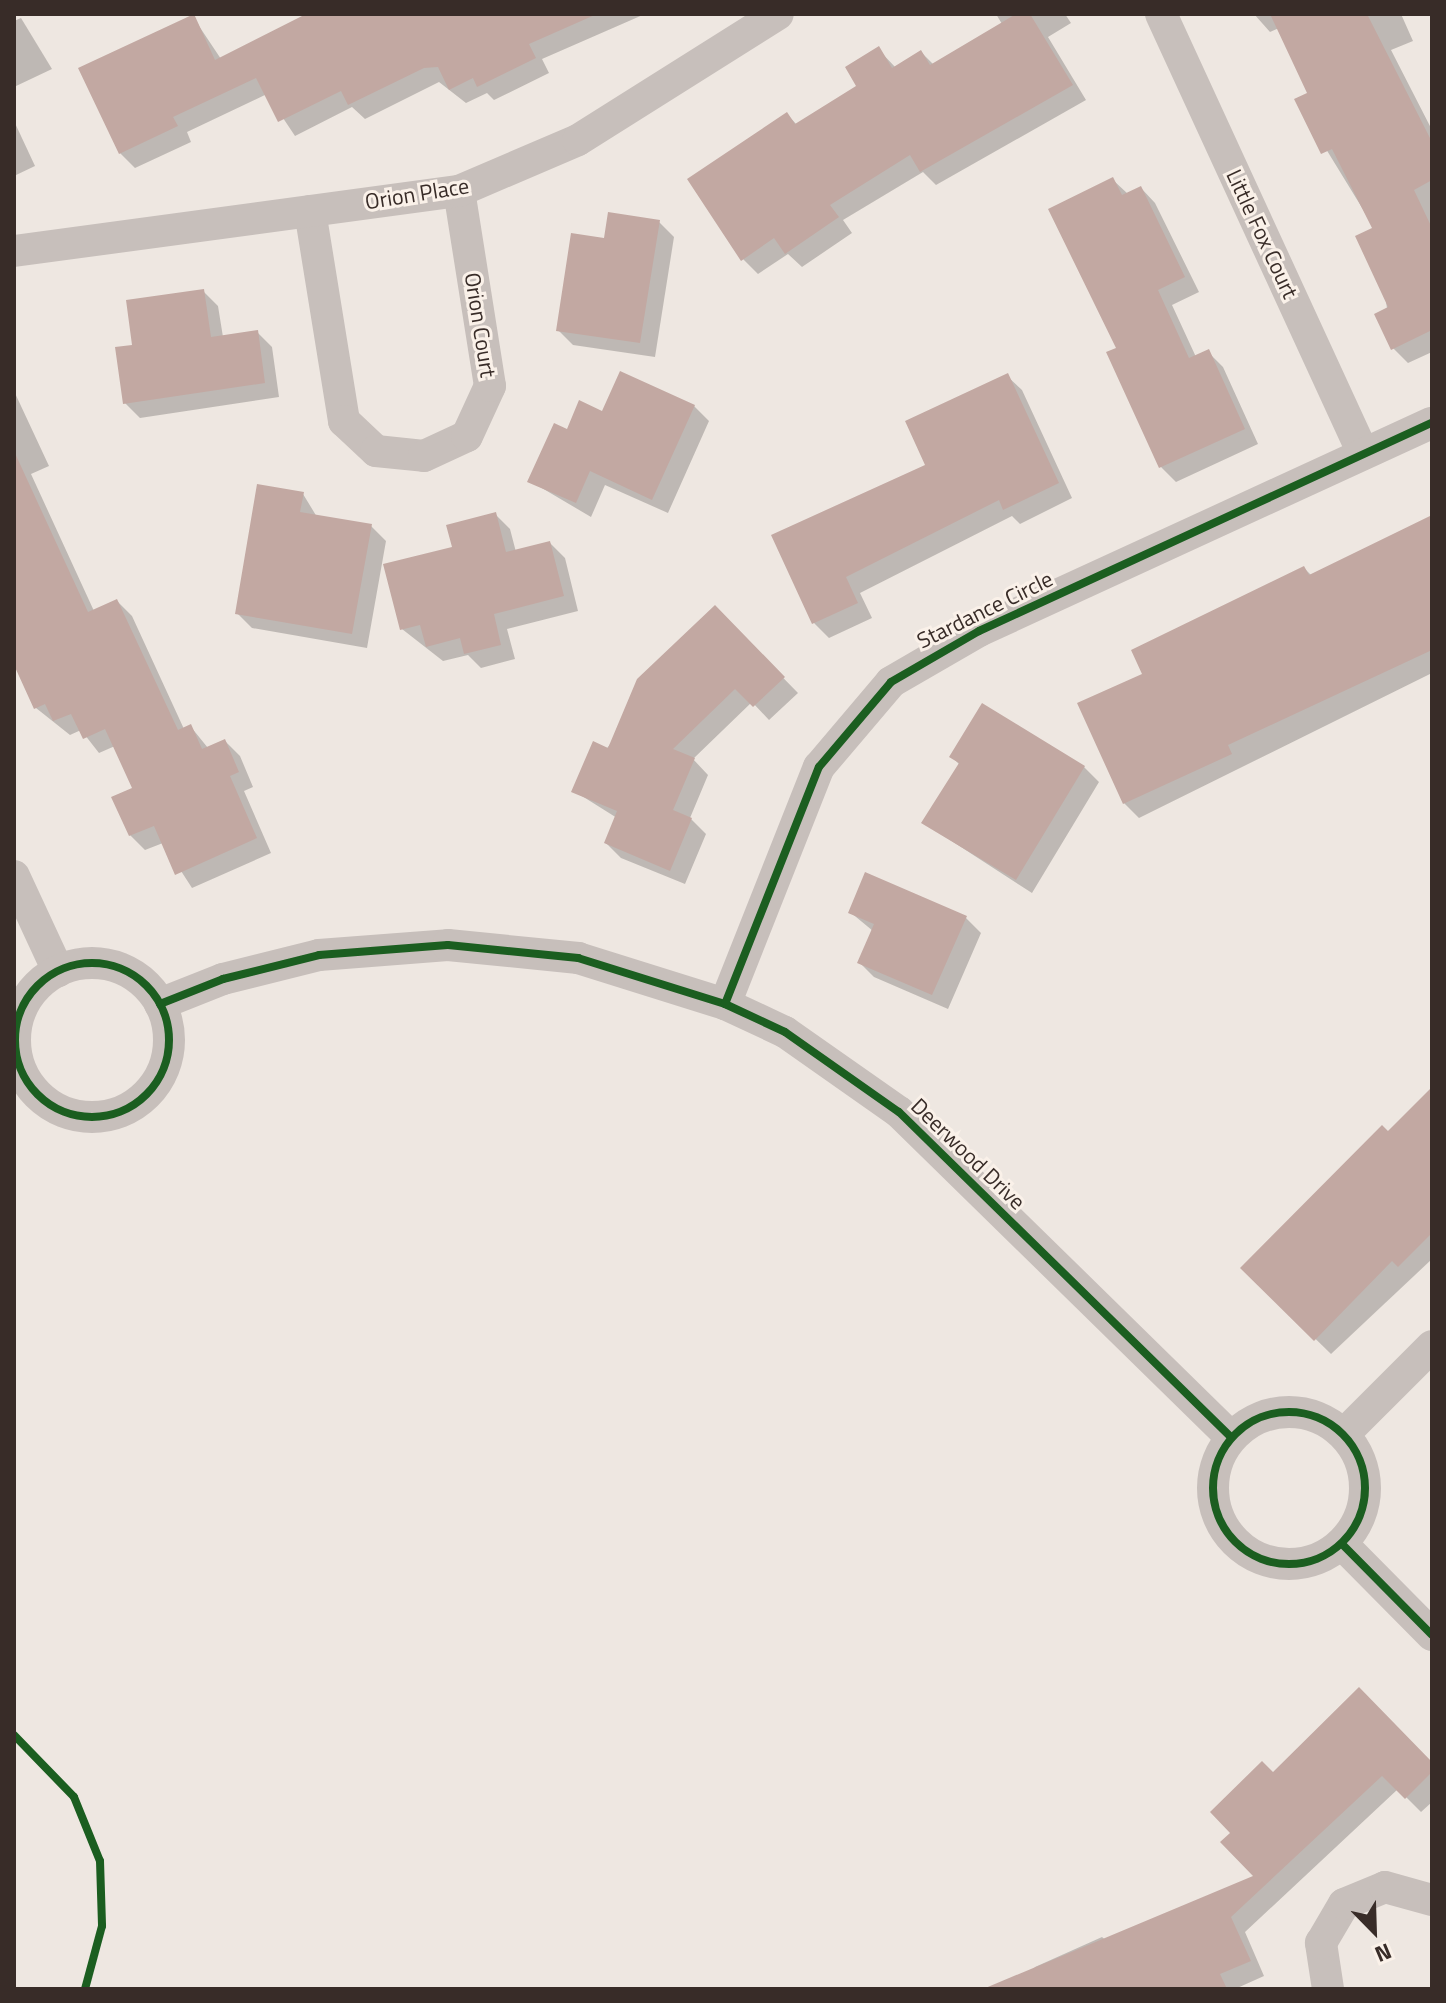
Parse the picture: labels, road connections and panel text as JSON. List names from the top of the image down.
{
  "streets": {
    "street": [
      "Orion Place",
      "Little Fox Court",
      "Orion Court",
      "Stardance Circle",
      "Deerwood Drive"
    ]
  },
  "crossings": [
    ["Orion Place", "Orion Court"],
    ["Little Fox Court", "Stardance Circle"],
    ["Stardance Circle", "Deerwood Drive"]
  ],
  "north": "bottom right"
}
